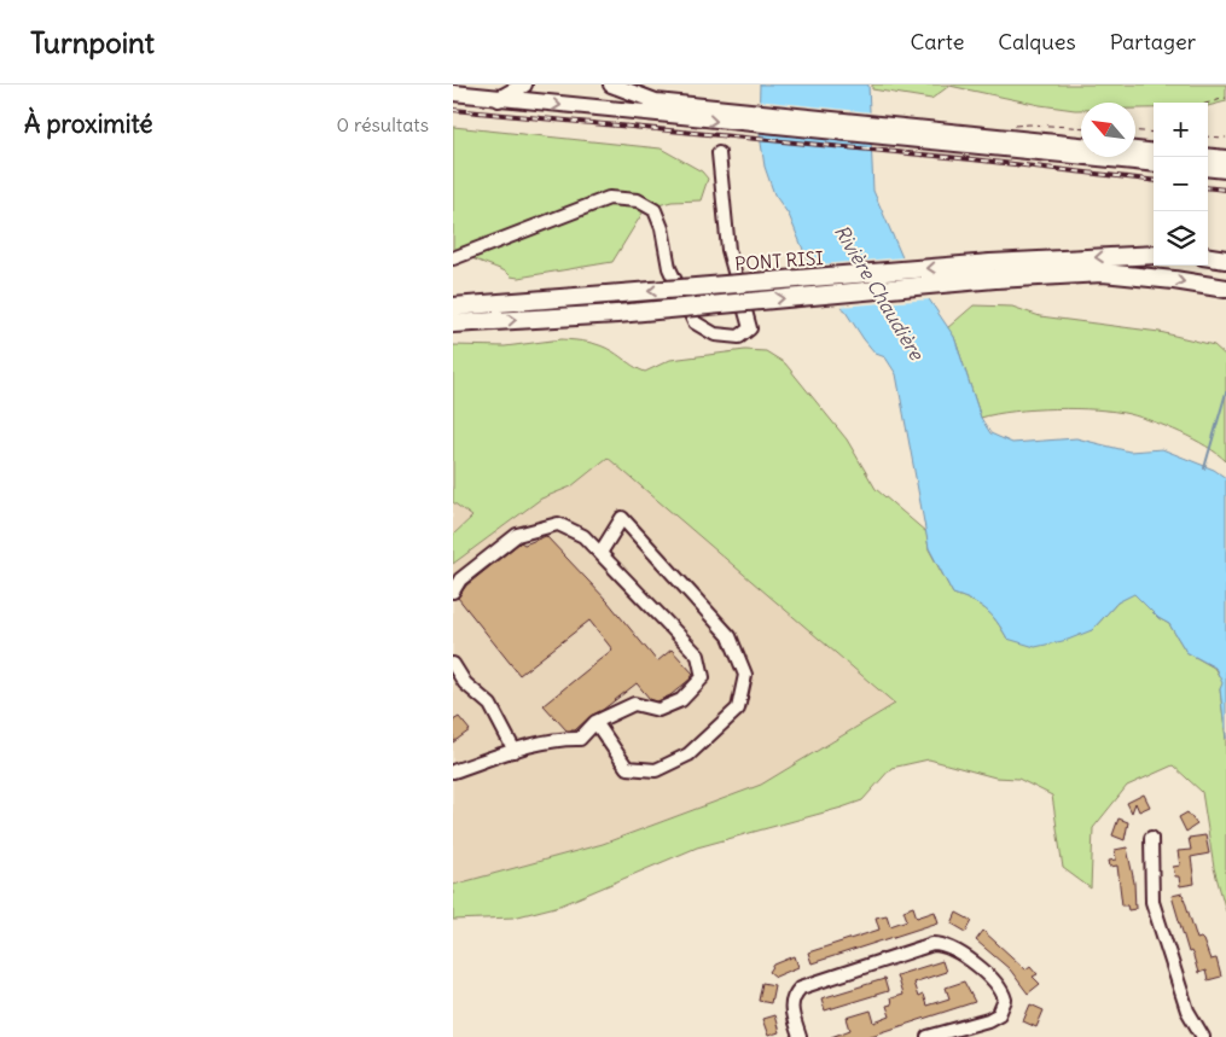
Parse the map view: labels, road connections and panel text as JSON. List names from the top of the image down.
{
  "streets": {
    "highway": ["PONT RISI"]
  },
  "water": ["Rivière Chaudière"],
  "north": "top left",
  "page": {
    "header": "Turnpoint",
    "nav": ["Carte", "Calques", "Partager"],
    "heading": ["À proximité", "0 résultats"],
    "map_buttons": ["+", "−"]
  }
}
